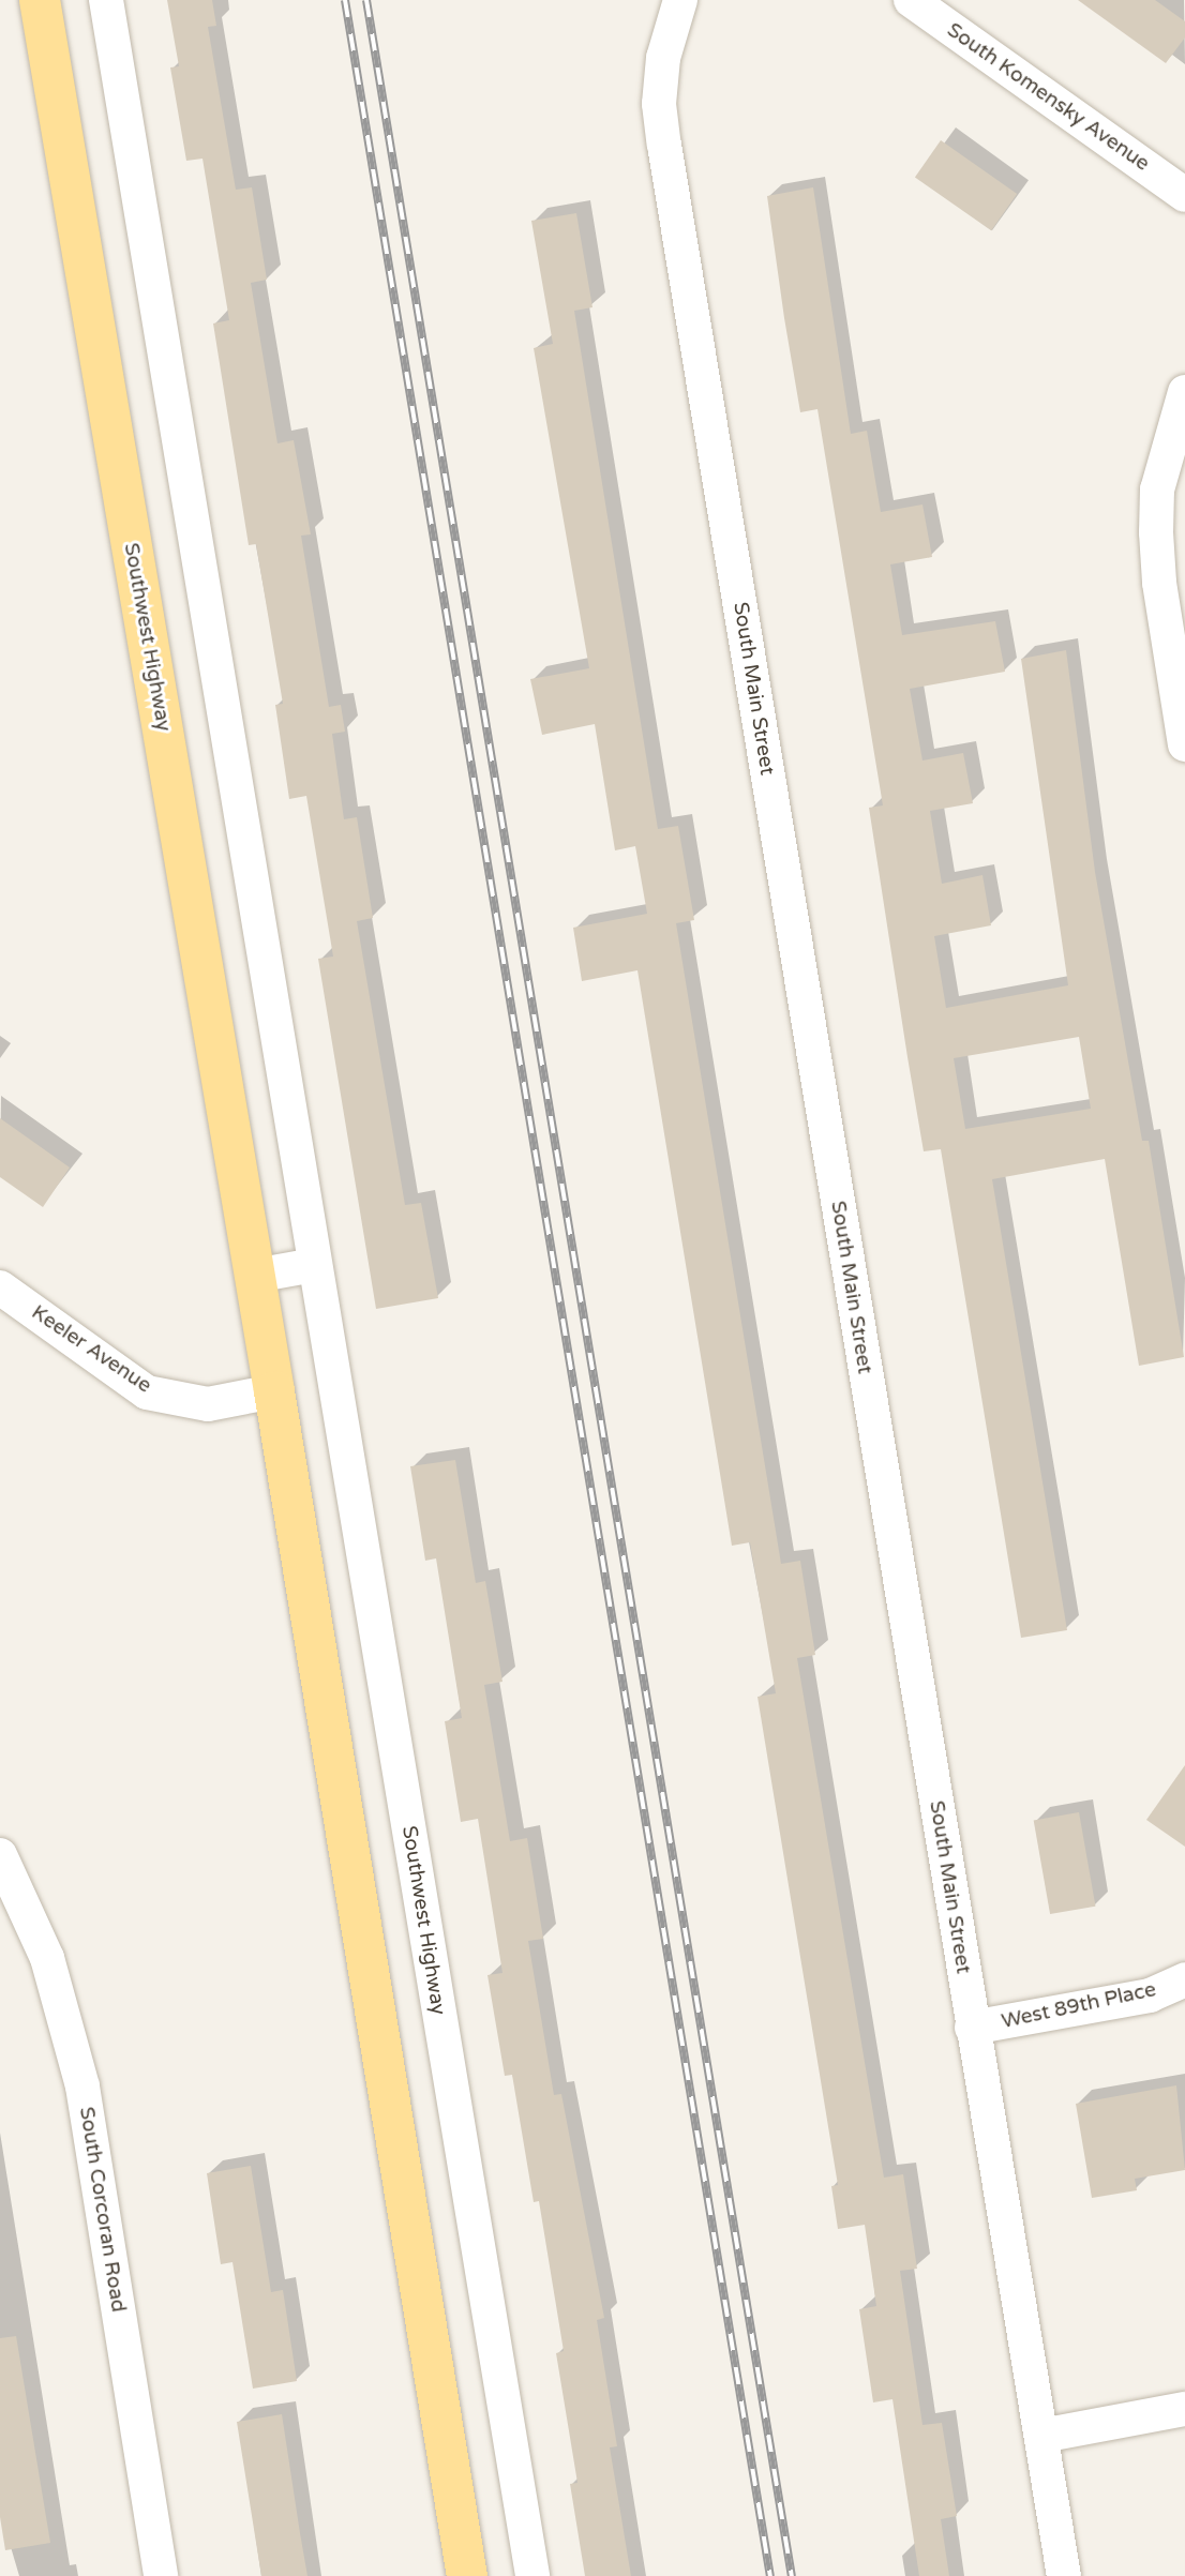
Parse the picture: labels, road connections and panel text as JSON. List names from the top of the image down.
{
  "streets": {
    "main road": ["Southwest Highway"],
    "street": [
      "South Komensky Avenue",
      "South Main Street",
      "Keeler Avenue",
      "West 89th Place",
      "South Corcoran Road"
    ]
  },
  "crossings": [
    ["Southwest Highway", "Keeler Avenue"],
    ["South Main Street", "West 89th Place"]
  ]
}
